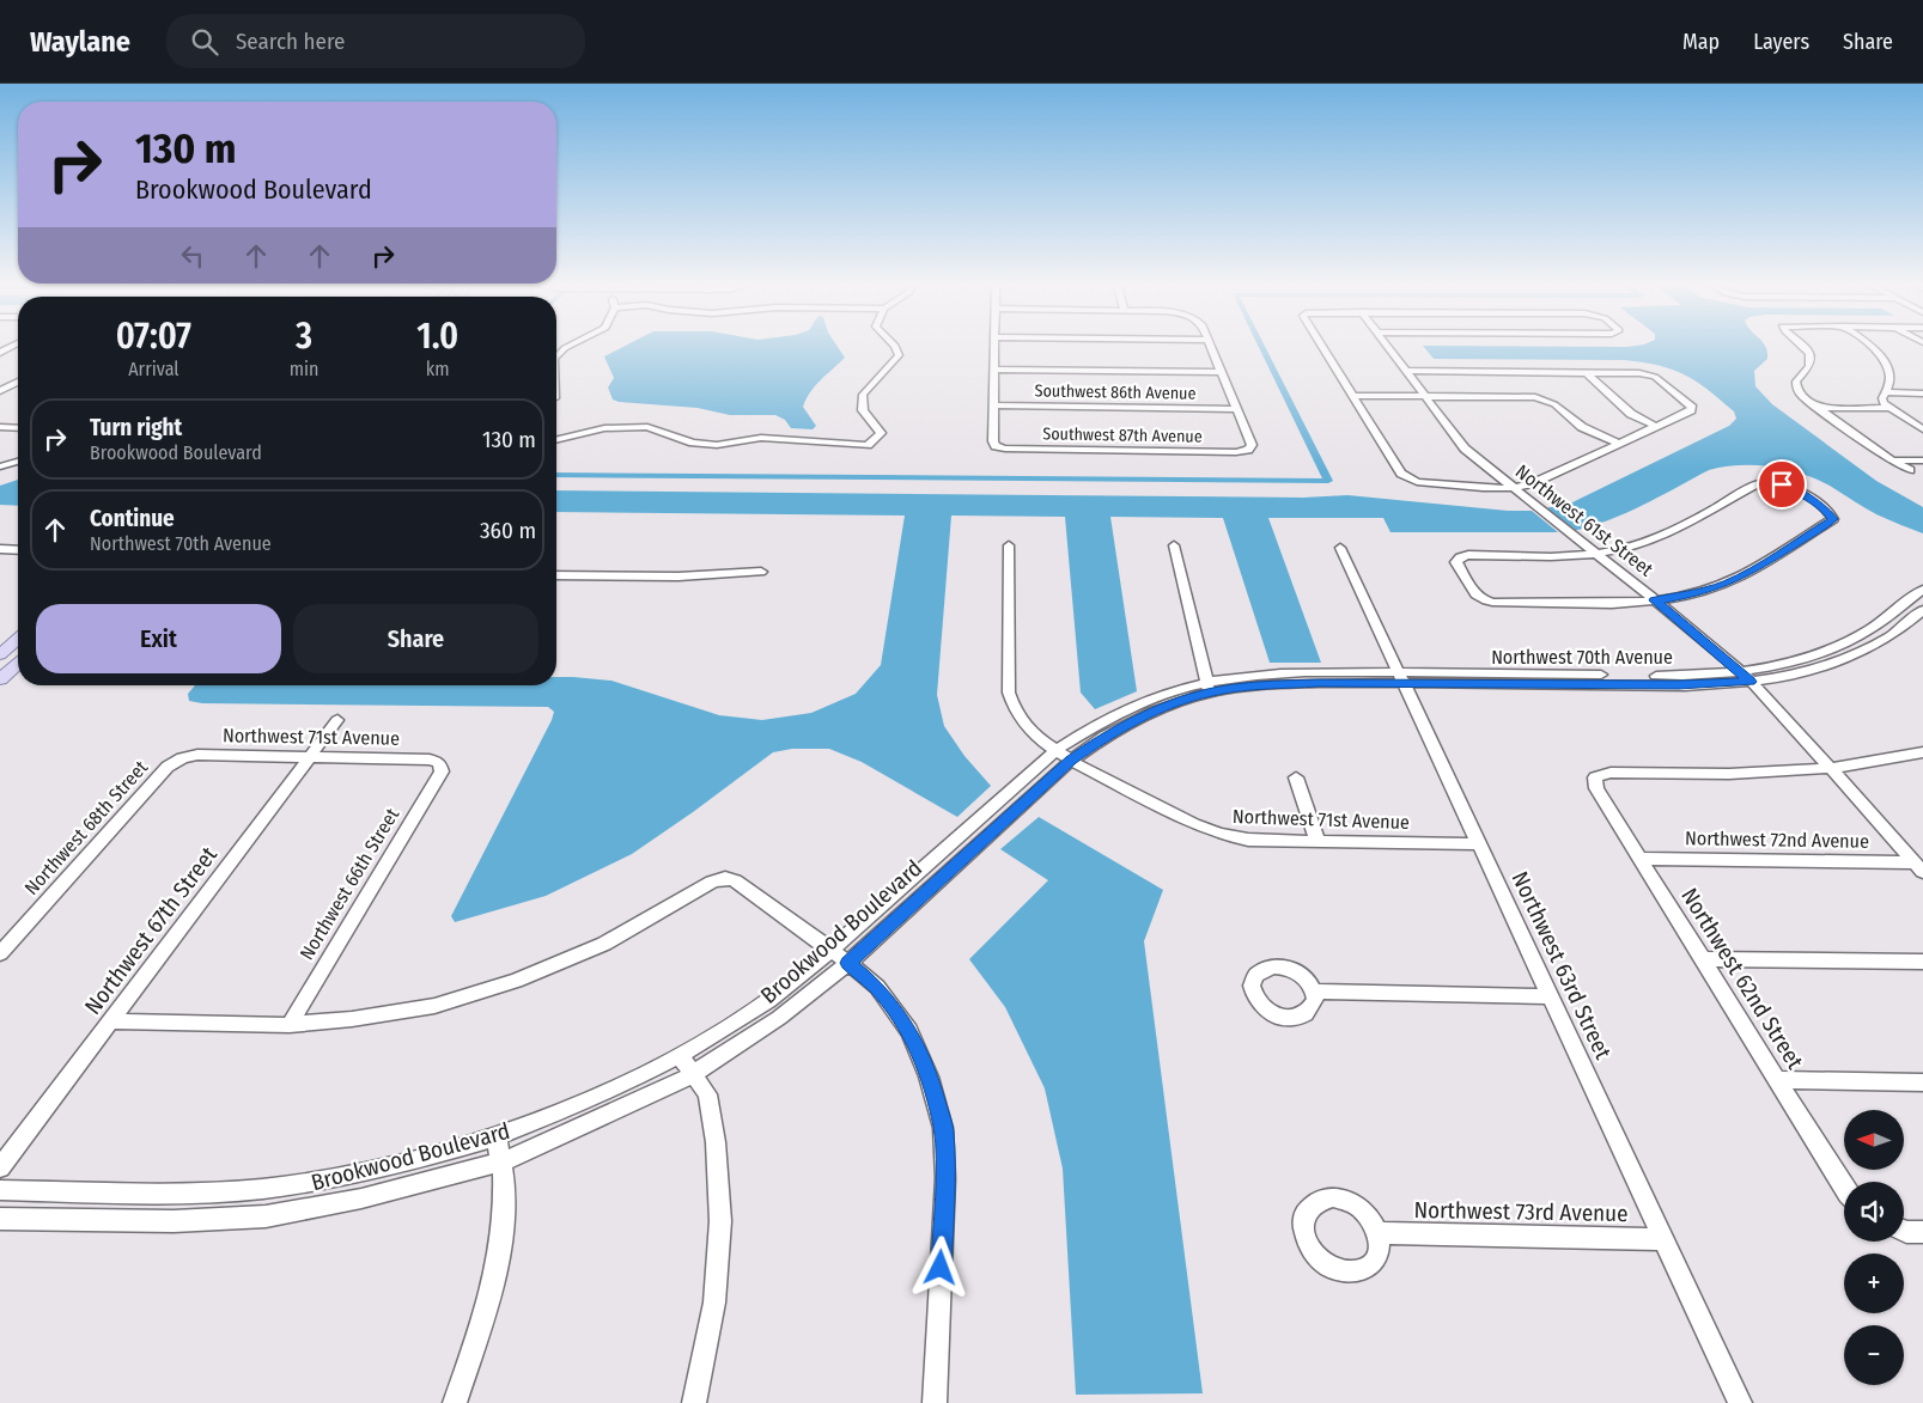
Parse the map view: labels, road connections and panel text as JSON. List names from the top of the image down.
{
  "streets": {
    "street": [
      "Southwest 86th Avenue",
      "Southwest 87th Avenue",
      "Northwest 61st Street",
      "Northwest 70th Avenue",
      "Northwest 71st Avenue",
      "Northwest 68th Street",
      "Northwest 72nd Avenue",
      "Northwest 66th Street",
      "Northwest 67th Street",
      "Brookwood Boulevard",
      "Northwest 63rd Street",
      "Northwest 62nd Street",
      "Northwest 73rd Avenue"
    ]
  },
  "crossings": [
    ["Southwest 86th Avenue", "Southwest 87th Avenue"],
    ["Northwest 61st Street", "Northwest 70th Avenue"],
    ["Northwest 61st Street", "Northwest 72nd Avenue"],
    ["Northwest 61st Street", "Northwest 62nd Street"],
    ["Northwest 70th Avenue", "Brookwood Boulevard"],
    ["Northwest 70th Avenue", "Northwest 63rd Street"],
    ["Northwest 71st Avenue", "Northwest 68th Street"],
    ["Northwest 71st Avenue", "Northwest 66th Street"],
    ["Northwest 71st Avenue", "Northwest 67th Street"],
    ["Northwest 71st Avenue", "Brookwood Boulevard"],
    ["Northwest 71st Avenue", "Northwest 63rd Street"],
    ["Northwest 72nd Avenue", "Northwest 62nd Street"],
    ["Brookwood Boulevard", "Northwest 63rd Street"],
    ["Northwest 63rd Street", "Northwest 73rd Avenue"]
  ],
  "north": "left",
  "page": {
    "header": "Waylane",
    "search": "Search here",
    "nav": ["Map", "Layers", "Share"],
    "turn": ["130 m", "Brookwood Boulevard"],
    "eta": [
      "07:07",
      "Arrival",
      "3",
      "min",
      "1.0",
      "km"
    ],
    "list": [
      {
        "name": "Turn right",
        "note": "Brookwood Boulevard",
        "value": "130 m"
      },
      {
        "name": "Continue",
        "note": "Northwest 70th Avenue",
        "value": "360 m"
      }
    ],
    "buttons": ["Exit", "Share"],
    "map_buttons": ["+", "−"]
  }
}
